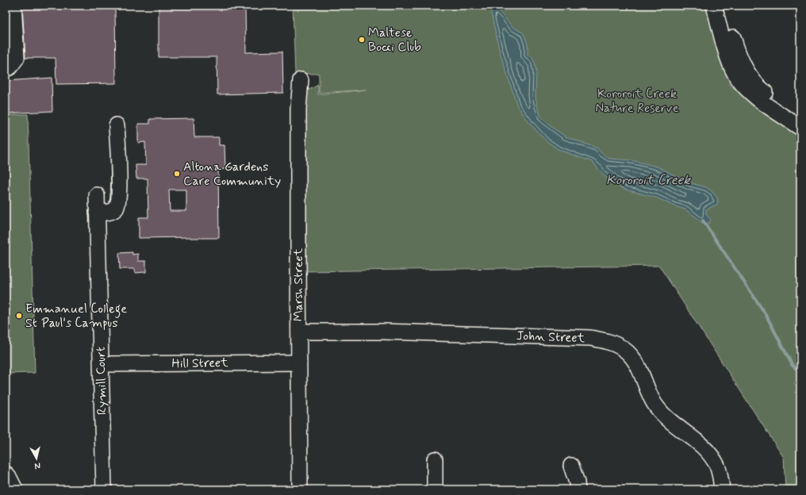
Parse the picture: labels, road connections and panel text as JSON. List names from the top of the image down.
{
  "streets": {
    "street": [
      "Marsh Street",
      "John Street",
      "Hill Street",
      "Rymill Court"
    ]
  },
  "crossings": [
    ["Marsh Street", "John Street"],
    ["Marsh Street", "Hill Street"],
    ["Hill Street", "Rymill Court"]
  ],
  "water": ["Kororoit Creek"],
  "parks": ["Kororoit Creek Nature Reserve"],
  "places": ["Maltese Bocci Club", "Altona Gardens Care Community", "Emmanuel College St Paul's Campus"],
  "north": "bottom"
}
